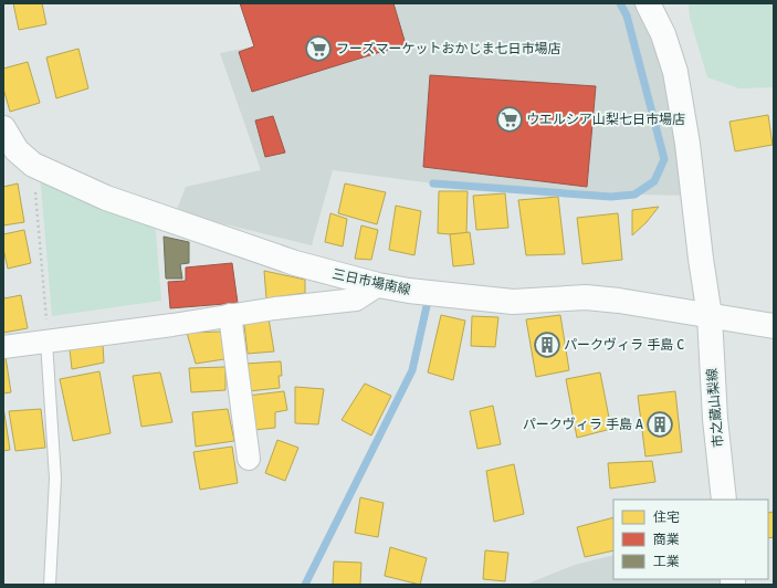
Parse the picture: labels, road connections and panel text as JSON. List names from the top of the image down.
{
  "streets": {
    "main road": ["三日市場南線", "市之蔵山梨線"]
  },
  "crossings": [
    ["三日市場南線", "市之蔵山梨線"]
  ],
  "places": {
    "supermarket": ["フーズマーケットおかじま七日市場店", "ウエルシア山梨七日市場店"],
    "building": ["パークヴィラ 手島 C", "パークヴィラ 手島 A"]
  },
  "legend": ["住宅", "商業", "工業"]
}
